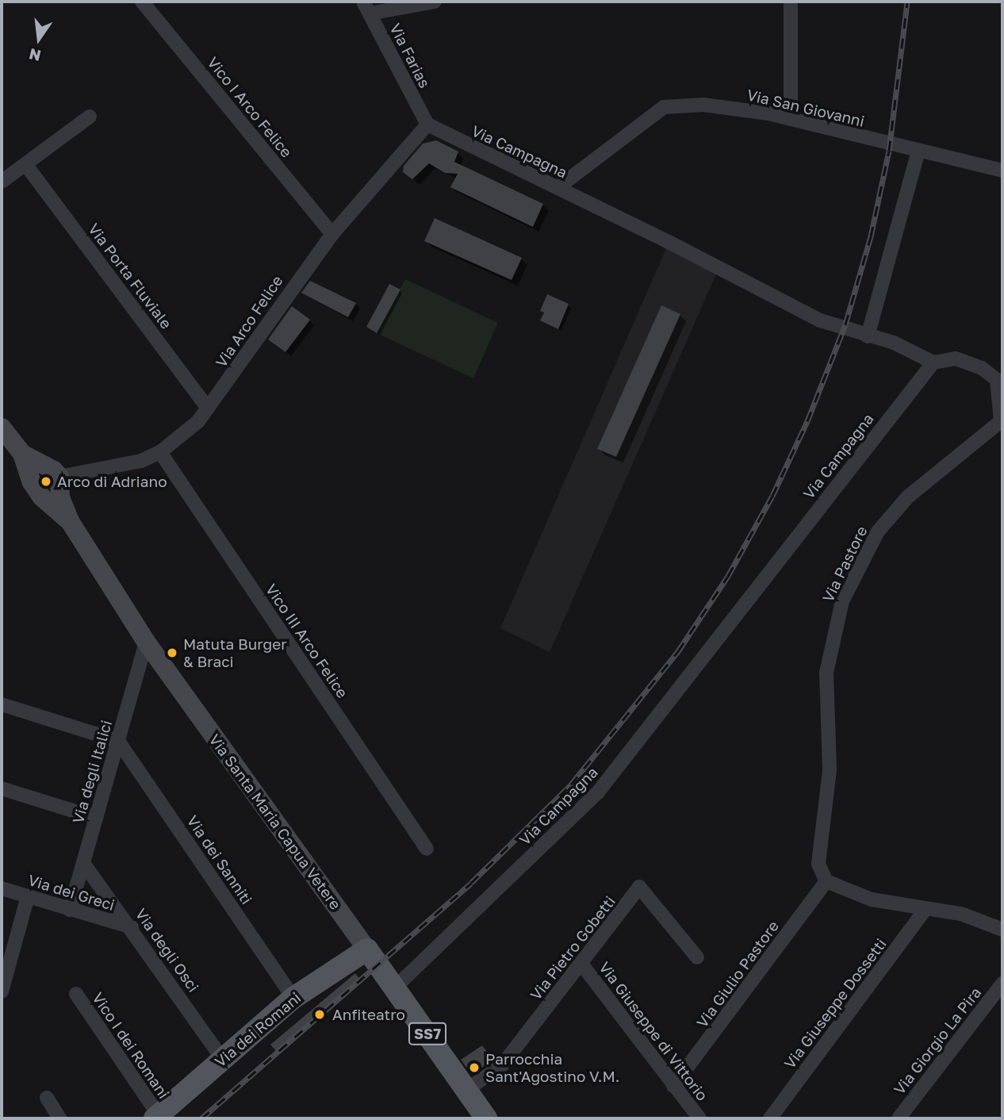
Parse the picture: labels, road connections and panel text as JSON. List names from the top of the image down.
{
  "streets": {
    "main road": ["Via Santa Maria Capua Vetere", "Via dei Romani", "SS7"],
    "street": [
      "Via Farias",
      "Vico I Arco Felice",
      "Via San Giovanni",
      "Via Campagna",
      "Via Porta Fluviale",
      "Via Arco Felice",
      "Via Pastore",
      "Vico III Arco Felice",
      "Via degli Italici",
      "Via dei Sanniti",
      "Via dei Greci",
      "Via Pietro Gobetti",
      "Via degli Osci",
      "Via Giulio Pastore",
      "Via Giuseppe Dossetti",
      "Via Giuseppe di Vittorio",
      "Via Giorgio La Pira",
      "Vico I dei Romani"
    ]
  },
  "crossings": [
    ["Via Farias", "Via Campagna"],
    ["Via Farias", "Via Arco Felice"],
    ["Vico I Arco Felice", "Via Arco Felice"],
    ["Via San Giovanni", "Via Campagna"],
    ["Via Campagna", "Via Arco Felice"],
    ["Via Campagna", "Via Pastore"],
    ["Via Campagna", "Via Santa Maria Capua Vetere"],
    ["Via Porta Fluviale", "Via Arco Felice"],
    ["Via Arco Felice", "Vico III Arco Felice"],
    ["Via Arco Felice", "SS7"],
    ["Via Pastore", "Via Giulio Pastore"],
    ["Via degli Italici", "Via Santa Maria Capua Vetere"],
    ["Via degli Italici", "Via dei Sanniti"],
    ["Via degli Italici", "Via dei Greci"],
    ["Via degli Italici", "Via degli Osci"],
    ["Via Santa Maria Capua Vetere", "Via Pietro Gobetti"],
    ["Via Santa Maria Capua Vetere", "Via dei Romani"],
    ["Via Santa Maria Capua Vetere", "SS7"],
    ["Via dei Sanniti", "Via dei Romani"],
    ["Via dei Greci", "Via degli Osci"],
    ["Via Pietro Gobetti", "Via Giuseppe di Vittorio"],
    ["Via degli Osci", "Via dei Romani"],
    ["Via Giulio Pastore", "Via Giuseppe di Vittorio"],
    ["Via dei Romani", "Vico I dei Romani"]
  ],
  "places": [
    "Arco di Adriano",
    "Matuta Burger & Braci",
    "Anfiteatro",
    "Parrocchia Sant'Agostino V.M."
  ],
  "north": "bottom"
}
